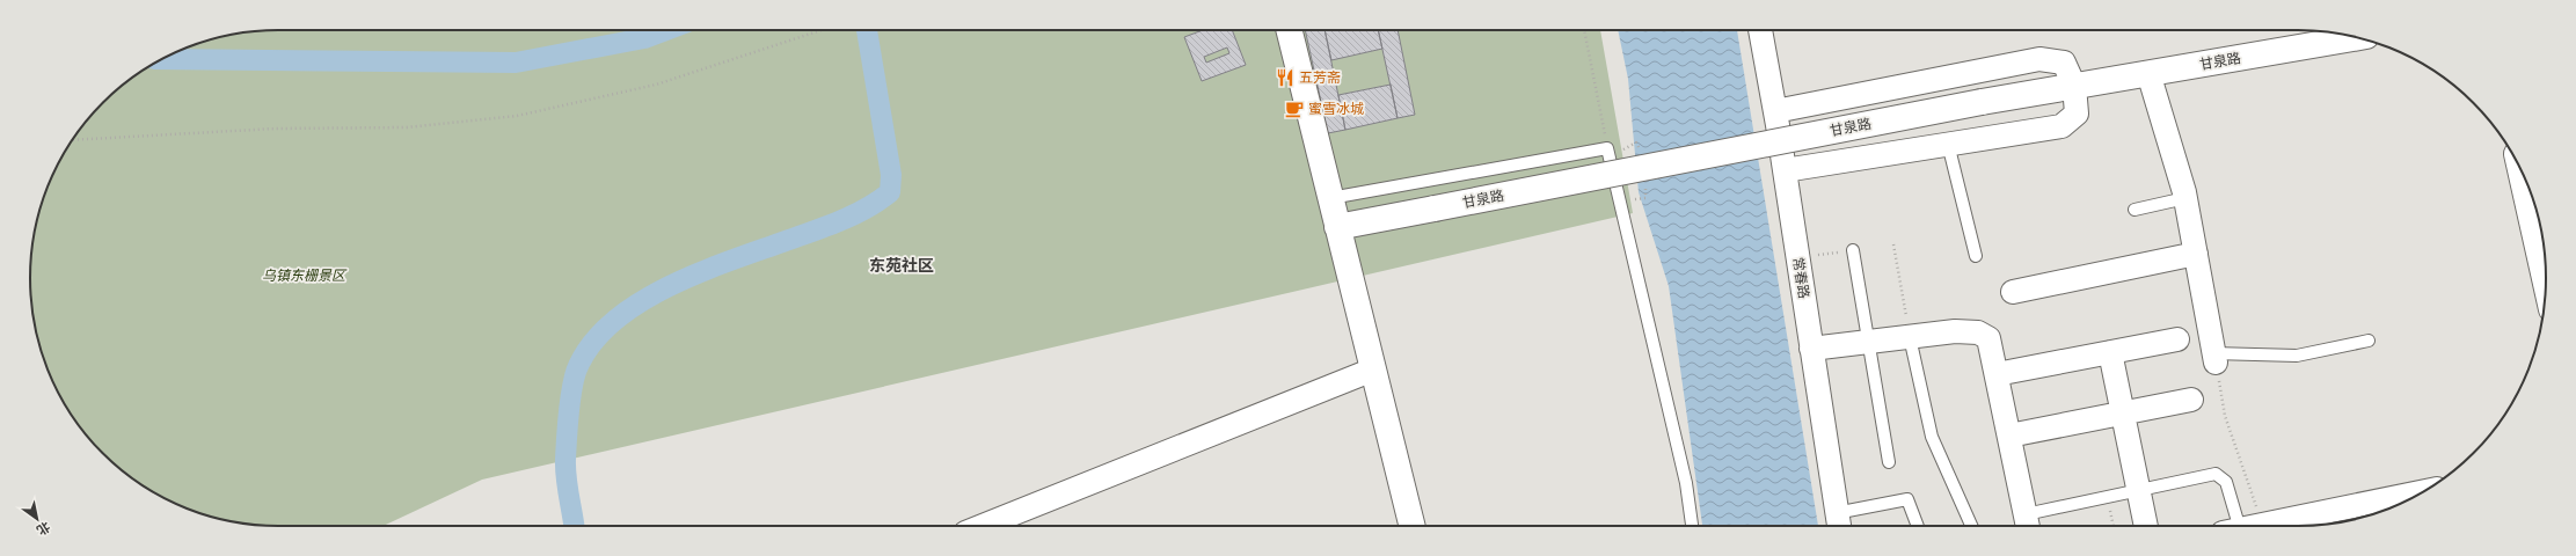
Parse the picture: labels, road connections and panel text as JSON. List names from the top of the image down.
{
  "streets": {
    "street": ["甘泉路", "常春路"]
  },
  "districts": ["东苑社区"],
  "parks": ["乌镇东栅景区"],
  "places": {
    "restaurant": ["五芳斋"],
    "cafe": ["蜜雪冰城"]
  },
  "north": "bottom right"
}
